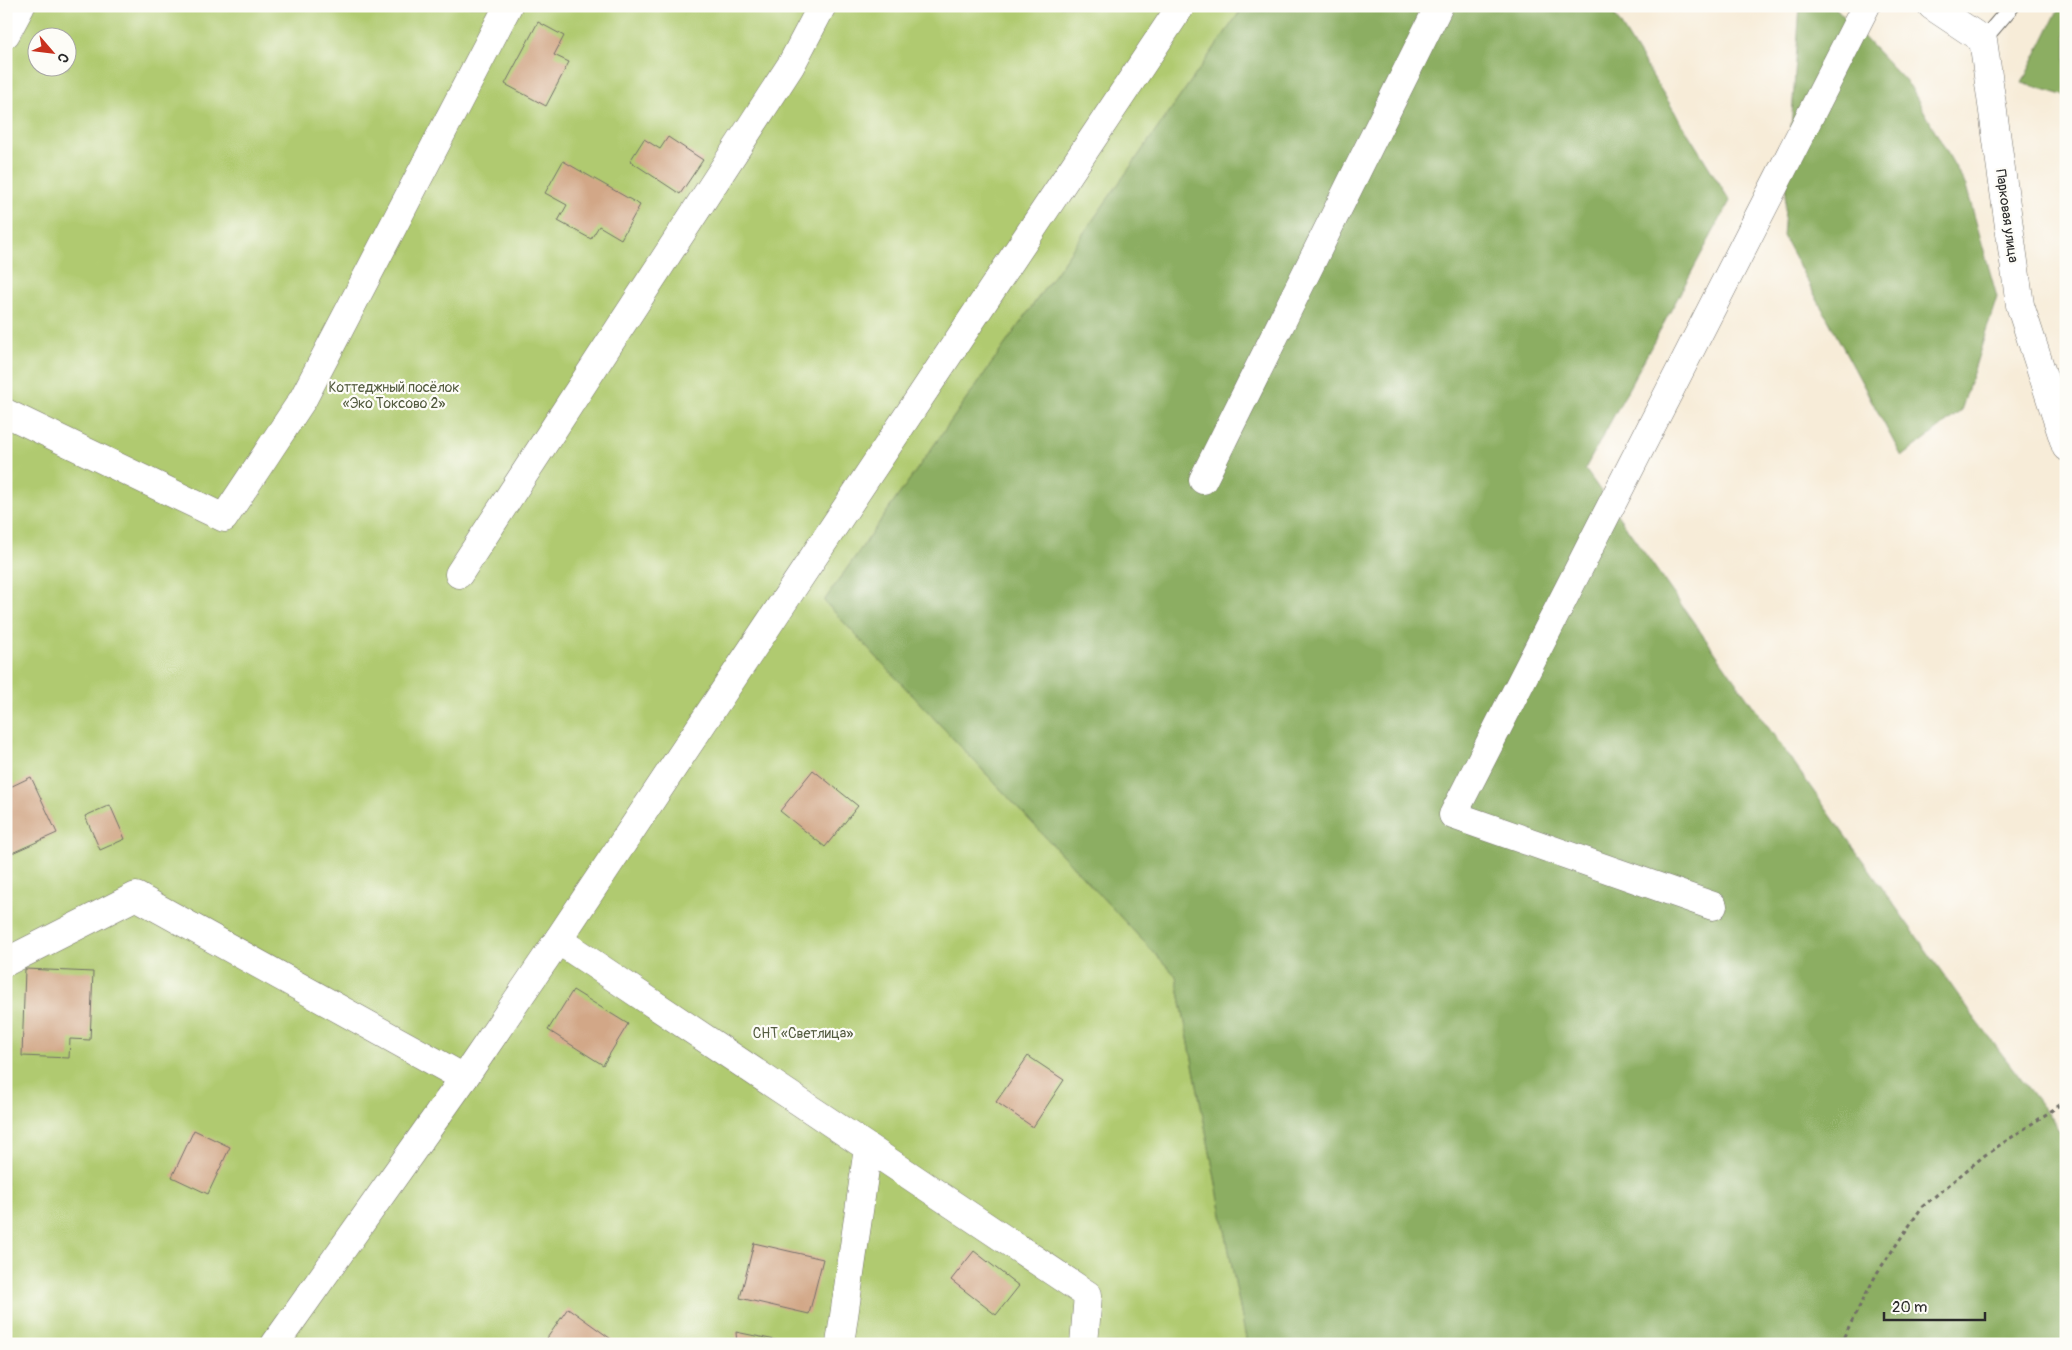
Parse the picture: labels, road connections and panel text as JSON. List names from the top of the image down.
{
  "streets": {
    "street": ["Парковая улица"]
  },
  "parks": ["Коттеджный посёлок «Эко Токсово 2»", "СНТ «Светлица»"],
  "scale_bar": "20 m",
  "north": "bottom right"
}
